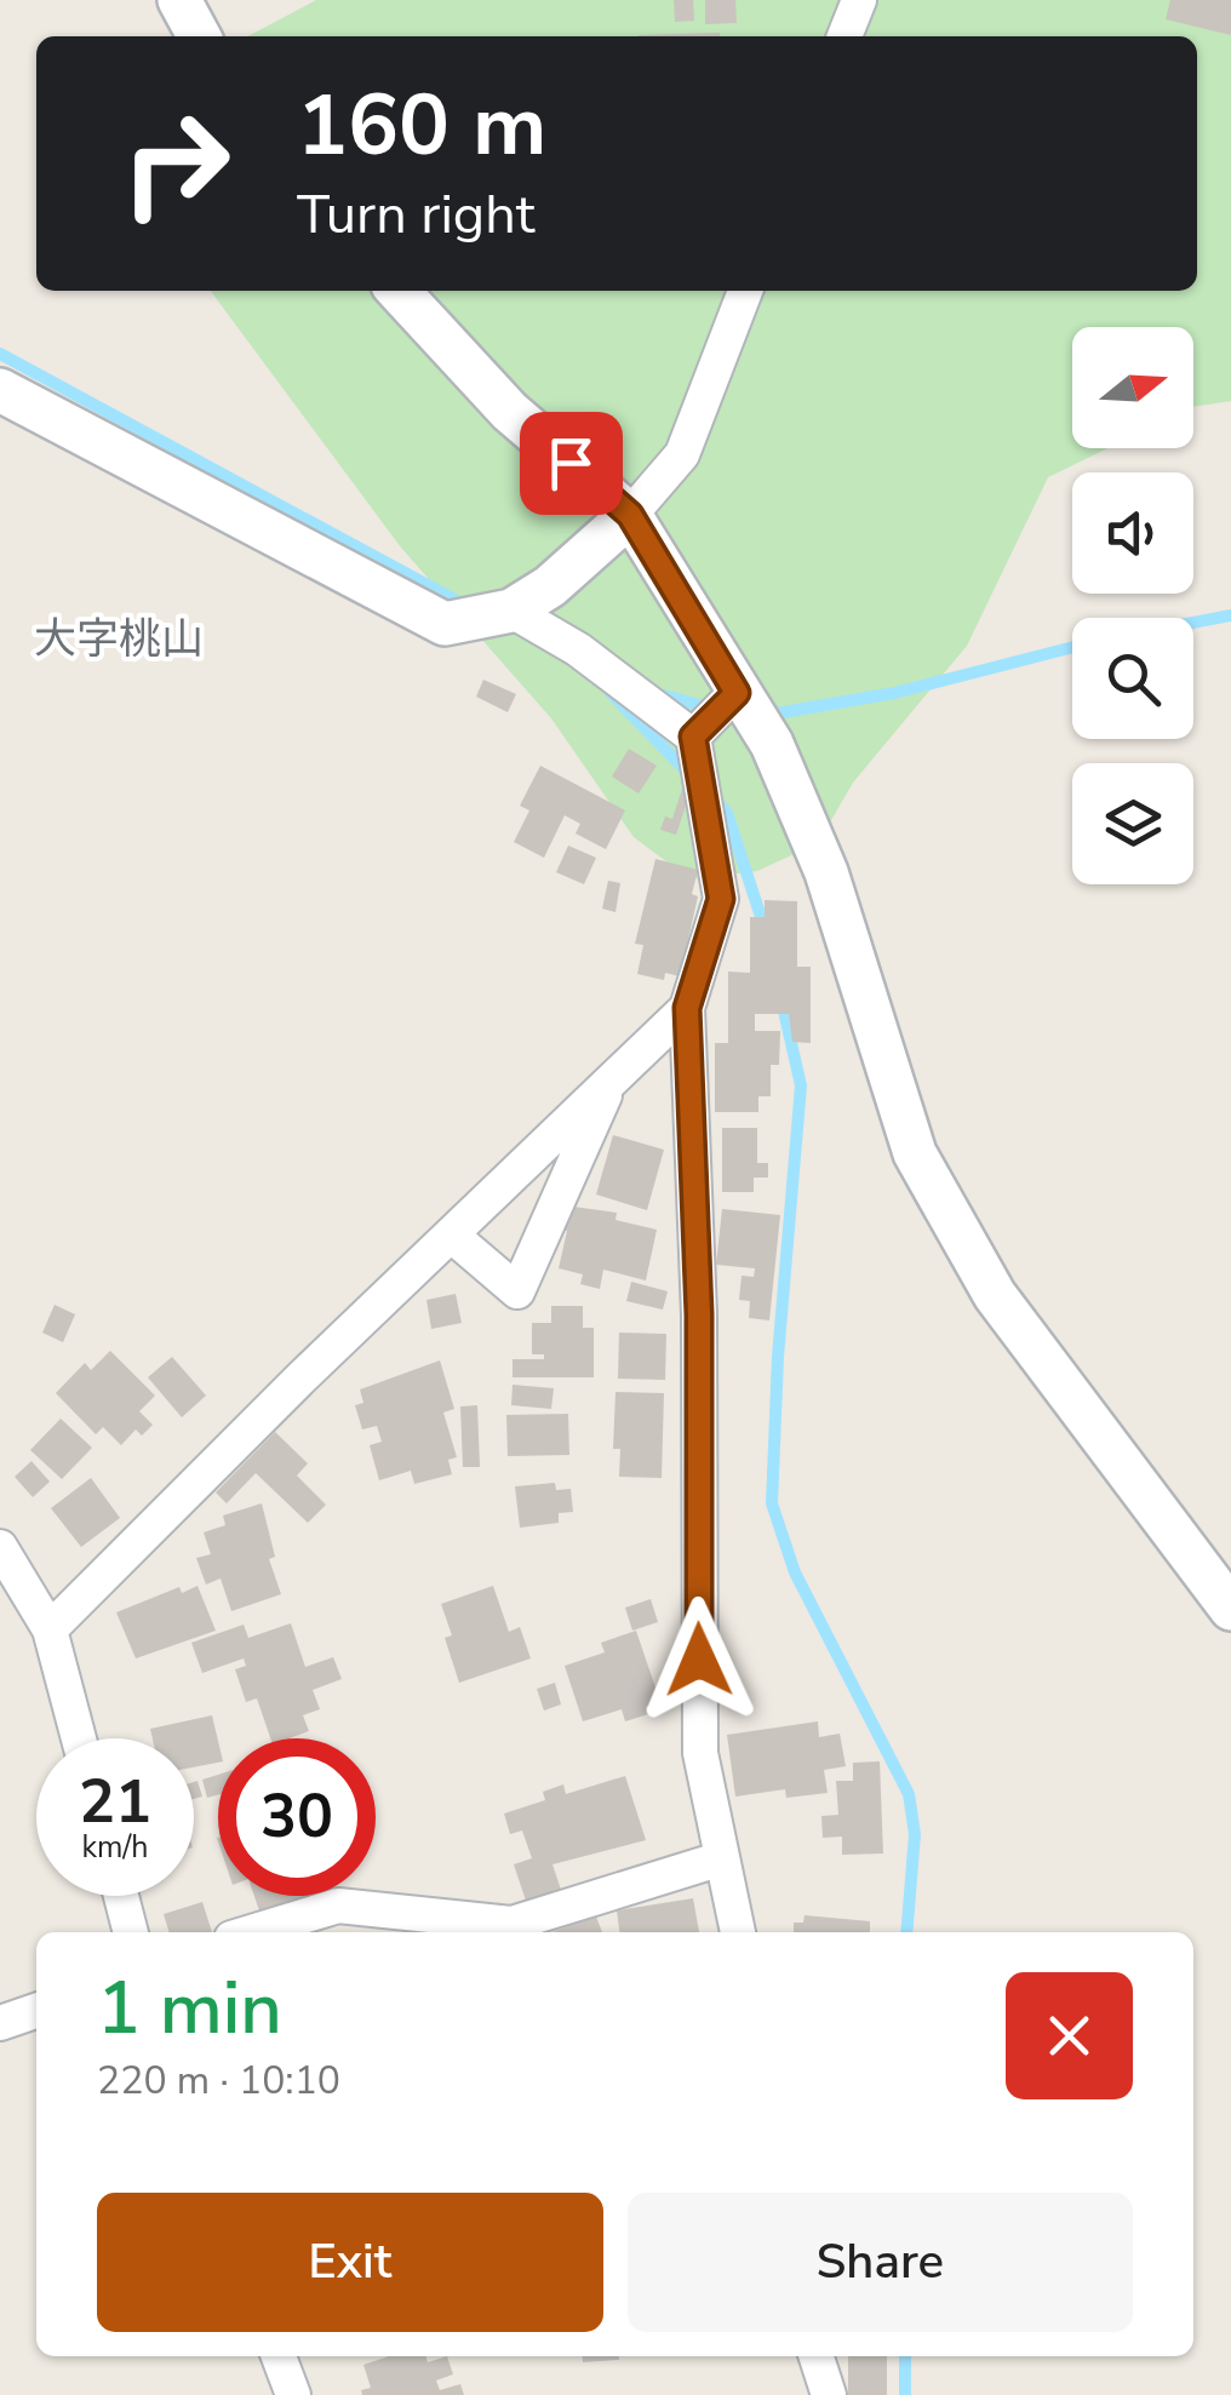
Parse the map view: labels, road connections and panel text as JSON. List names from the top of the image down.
{
  "districts": ["大字桃山"],
  "north": "right",
  "page": {
    "turn": ["160 m", "Turn right"],
    "speed": "21 km/h",
    "limit": "30",
    "heading": ["1 min", "220 m · 10:10"],
    "buttons": ["Exit", "Share"]
  }
}
